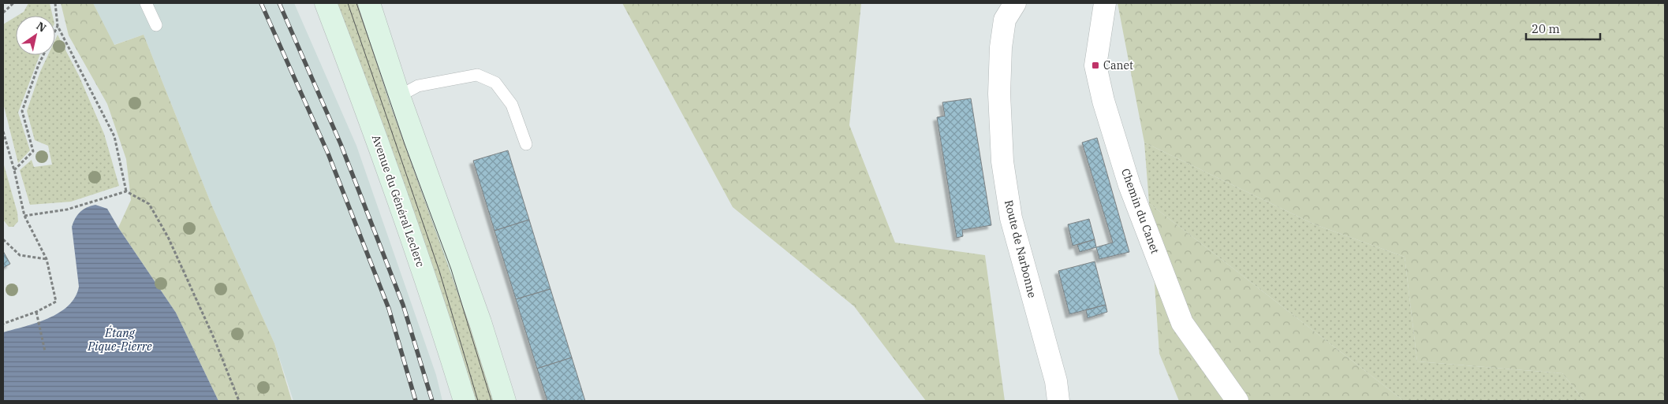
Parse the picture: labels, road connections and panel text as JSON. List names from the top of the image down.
{
  "streets": {
    "main road": ["Avenue du Général Leclerc"],
    "street": ["Chemin du Canet", "Route de Narbonne"]
  },
  "water": ["Étang Pique-Pierre"],
  "places": {
    "transit": ["Canet"]
  },
  "scale_bar": "20 m",
  "north": "top right"
}
